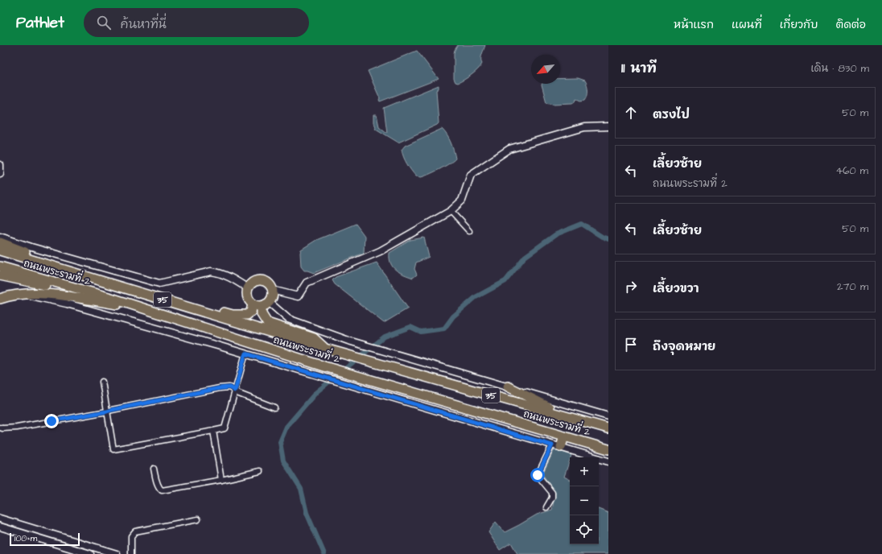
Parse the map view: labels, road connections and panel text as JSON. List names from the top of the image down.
{
  "streets": {
    "highway": ["ถนนพระรามที่ 2", "35"]
  },
  "crossings": [
    ["ถนนพระรามที่ 2", "35"]
  ],
  "scale_bar": "100 m",
  "north": "bottom left",
  "page": {
    "header": "Pathlet",
    "search": "ค้นหาที่นี่",
    "nav": [
      "หน้าแรก",
      "แผนที่",
      "เกี่ยวกับ",
      "ติดต่อ"
    ],
    "heading": ["11 นาที", "เดิน · 830 m"],
    "list": [
      ["ตรงไป", "50 m"],
      ["เลี้ยวซ้าย", "ถนนพระรามที่ 2", "460 m"],
      ["เลี้ยวซ้าย", "50 m"],
      ["เลี้ยวขวา", "270 m"],
      "ถึงจุดหมาย"
    ],
    "map_buttons": ["+", "−"],
    "scale": "100 m"
  }
}
